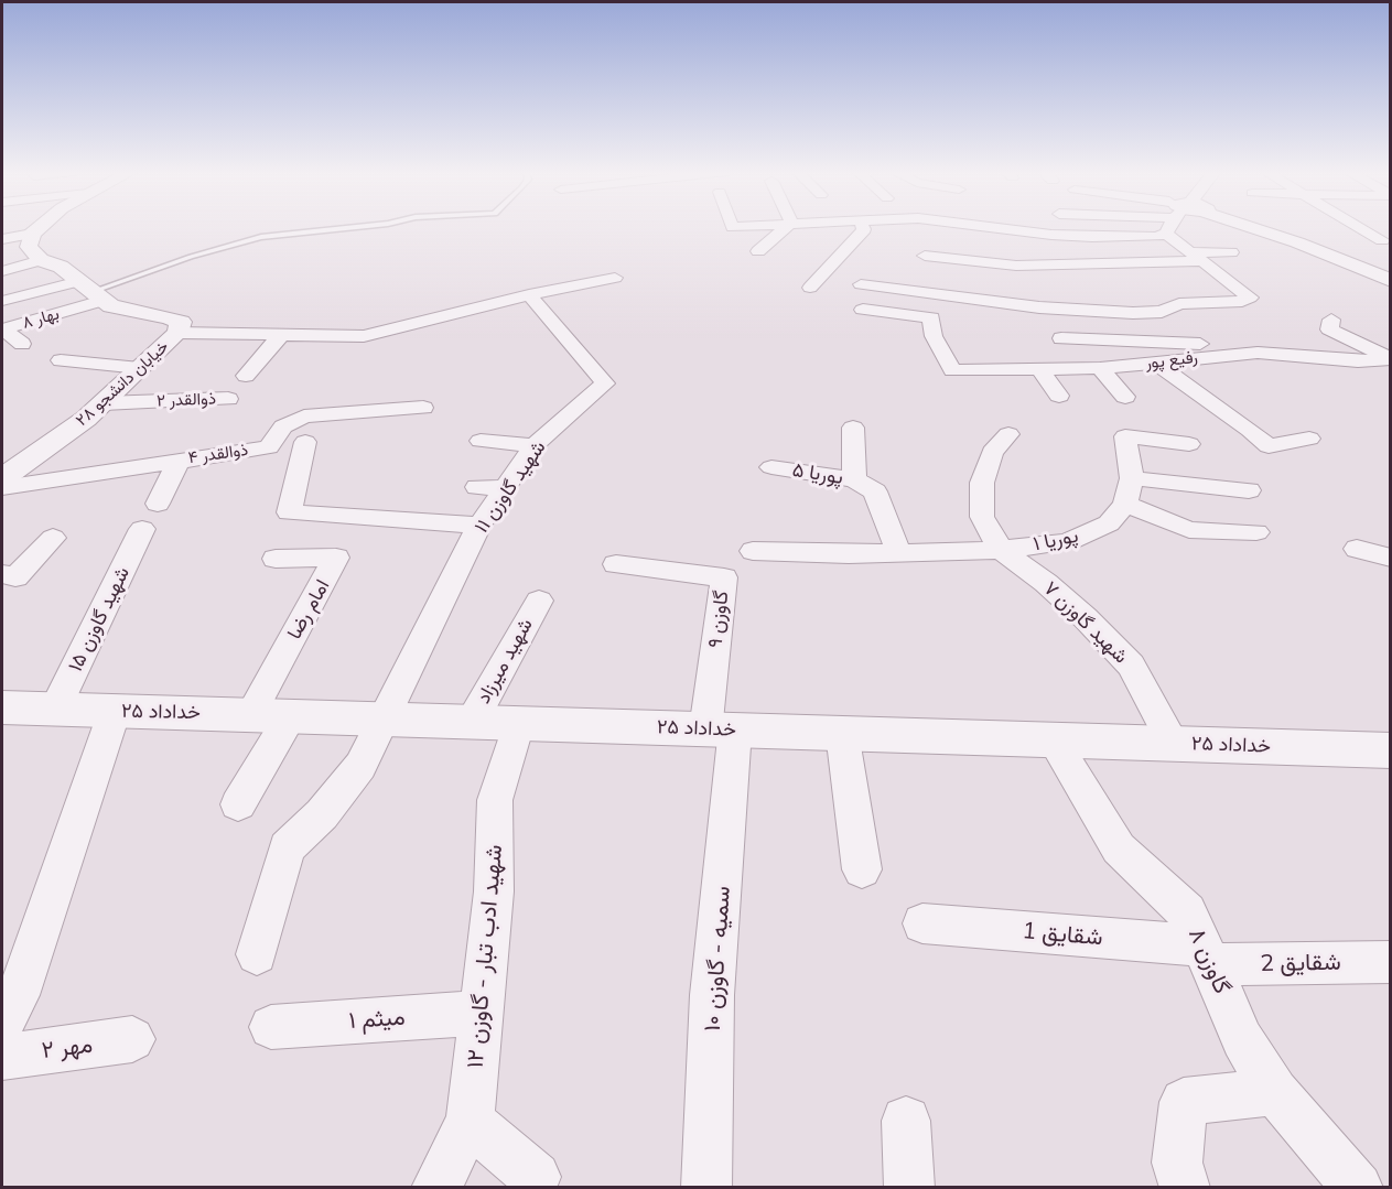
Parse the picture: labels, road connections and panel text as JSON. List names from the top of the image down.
{
  "streets": {
    "street": [
      "بهار ۸",
      "رفیع پور",
      "خیابان دانشجو ۲۸",
      "ذوالقدر ۲",
      "ذوالقدر ۴",
      "پوریا ۵",
      "شهید گاوزن ۱۱",
      "پوریا ۱",
      "امام رضا",
      "شهید گاوزن ۱۵",
      "گاوزن ۹",
      "شهید گاوزن ۷",
      "شهید میرزاد",
      "خداداد ۲۵",
      "شقایق 1",
      "شهید ادب تبار - گاوزن ۱۲",
      "سمیه - گاوزن ۱۰",
      "گاوزن ۸",
      "شقایق 2",
      "میثم ۱",
      "مهر ۲"
    ]
  },
  "crossings": [
    ["بهار ۸", "خیابان دانشجو ۲۸"],
    ["خیابان دانشجو ۲۸", "ذوالقدر ۲"],
    ["پوریا ۵", "پوریا ۱"],
    ["شهید گاوزن ۱۱", "خداداد ۲۵"],
    ["پوریا ۱", "شهید گاوزن ۷"],
    ["امام رضا", "خداداد ۲۵"],
    ["شهید گاوزن ۱۵", "خداداد ۲۵"],
    ["گاوزن ۹", "خداداد ۲۵"],
    ["گاوزن ۹", "سمیه - گاوزن ۱۰"],
    ["شهید گاوزن ۷", "خداداد ۲۵"],
    ["شهید میرزاد", "خداداد ۲۵"],
    ["خداداد ۲۵", "شهید ادب تبار - گاوزن ۱۲"],
    ["خداداد ۲۵", "سمیه - گاوزن ۱۰"],
    ["خداداد ۲۵", "گاوزن ۸"],
    ["شقایق 1", "گاوزن ۸"],
    ["شقایق 1", "شقایق 2"],
    ["شهید ادب تبار - گاوزن ۱۲", "میثم ۱"],
    ["گاوزن ۸", "شقایق 2"]
  ]
}
